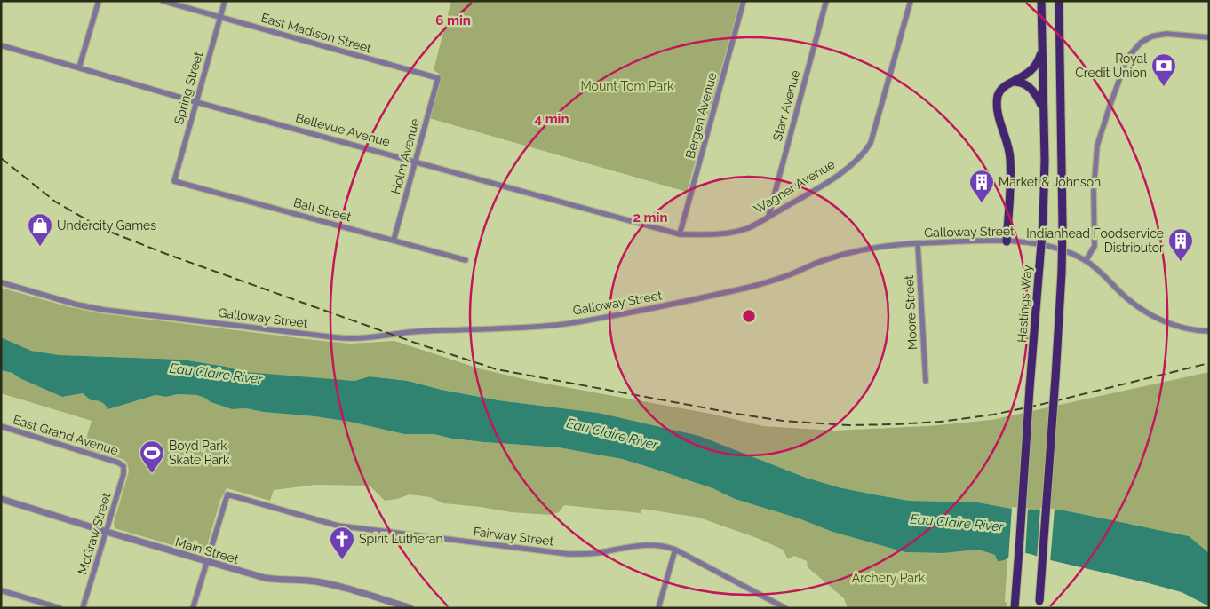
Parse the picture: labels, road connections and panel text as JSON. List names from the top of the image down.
{
  "streets": {
    "main road": ["Hastings Way"],
    "street": [
      "East Madison Street",
      "Spring Street",
      "Starr Avenue",
      "Bergen Avenue",
      "Bellevue Avenue",
      "Holm Avenue",
      "Wagner Avenue",
      "Ball Street",
      "Galloway Street",
      "Moore Street",
      "East Grand Avenue",
      "McGraw Street",
      "Fairway Street",
      "Main Street"
    ]
  },
  "crossings": [
    ["East Madison Street", "Spring Street"],
    ["East Madison Street", "Holm Avenue"],
    ["Spring Street", "Bellevue Avenue"],
    ["Spring Street", "Ball Street"],
    ["Starr Avenue", "Wagner Avenue"],
    ["Bergen Avenue", "Bellevue Avenue"],
    ["Bergen Avenue", "Wagner Avenue"],
    ["Bellevue Avenue", "Holm Avenue"],
    ["Bellevue Avenue", "Wagner Avenue"],
    ["Holm Avenue", "Ball Street"],
    ["Galloway Street", "Moore Street"],
    ["East Grand Avenue", "McGraw Street"],
    ["McGraw Street", "Main Street"],
    ["Fairway Street", "Main Street"]
  ],
  "water": ["Eau Claire River"],
  "parks": ["Mount Tom Park", "Archery Park"],
  "places": {
    "bank": ["Royal Credit Union"],
    "building": ["Market & Johnson", "Indianhead Foodservice Distributor"],
    "shop": ["Undercity Games"],
    "sports": ["Boyd Park Skate Park"],
    "church": ["Spirit Lutheran"]
  },
  "rings": ["6 min", "4 min", "2 min"]
}
